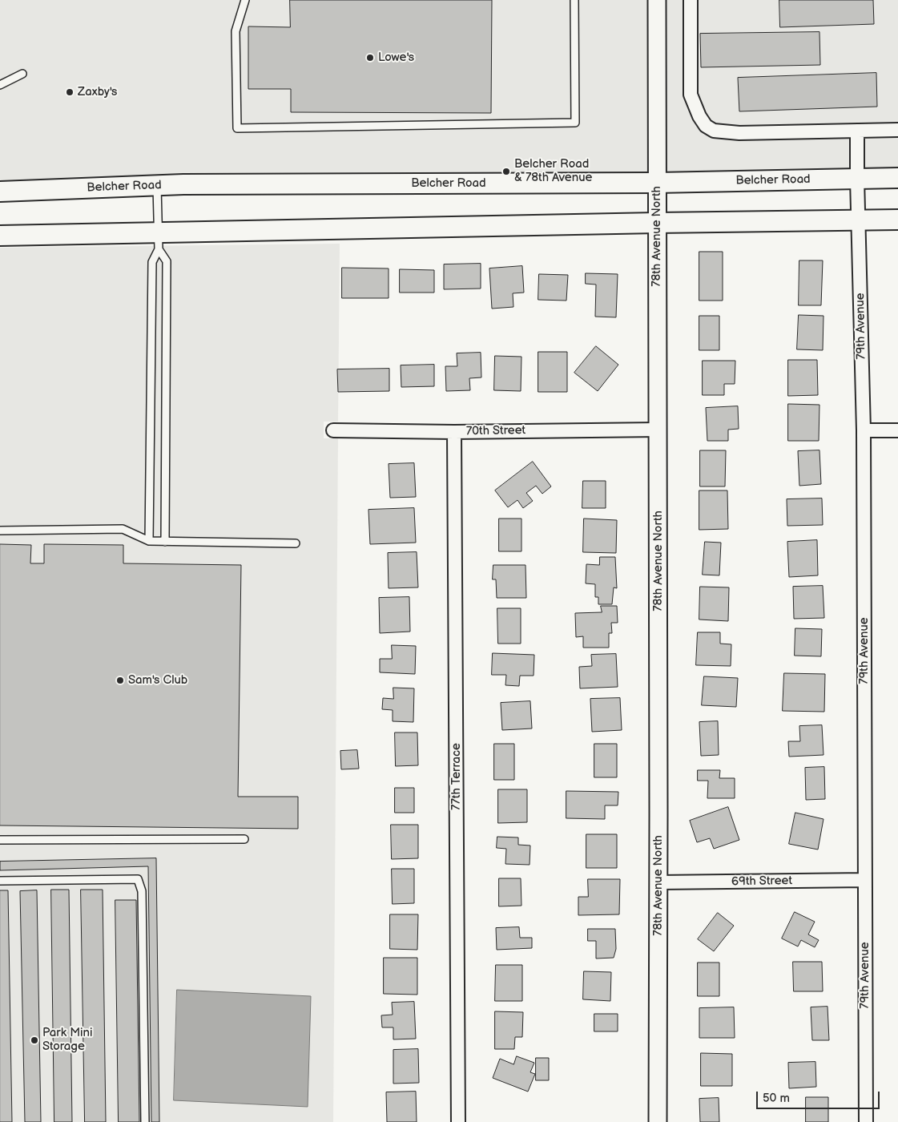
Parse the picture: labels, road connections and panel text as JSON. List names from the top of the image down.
{
  "streets": {
    "main road": ["Belcher Road"],
    "street": [
      "78th Avenue North",
      "79th Avenue",
      "70th Street",
      "77th Terrace",
      "69th Street"
    ]
  },
  "crossings": [
    ["Belcher Road", "78th Avenue North"],
    ["Belcher Road", "79th Avenue"],
    ["78th Avenue North", "70th Street"],
    ["78th Avenue North", "69th Street"],
    ["79th Avenue", "69th Street"],
    ["70th Street", "77th Terrace"]
  ],
  "places": [
    "Lowe's",
    "Zaxby's",
    "Belcher Road & 78th Avenue",
    "Sam's Club",
    "Park Mini Storage"
  ],
  "scale_bar": "50 m"
}
